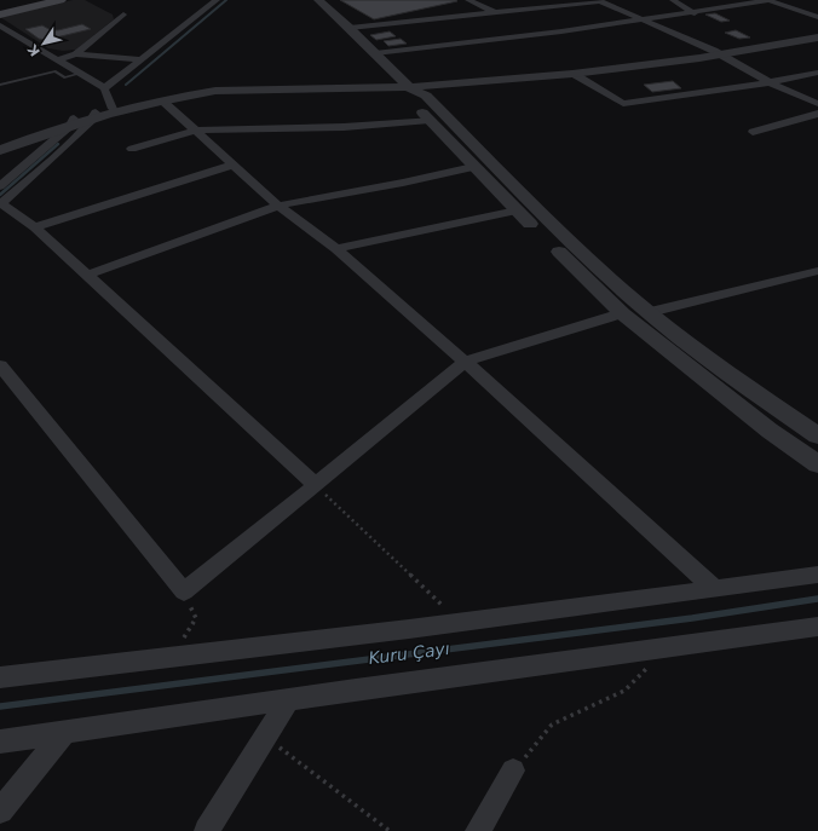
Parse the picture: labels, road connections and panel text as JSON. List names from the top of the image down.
{
  "water": ["Kuru Çayı"],
  "north": "bottom left"
}
